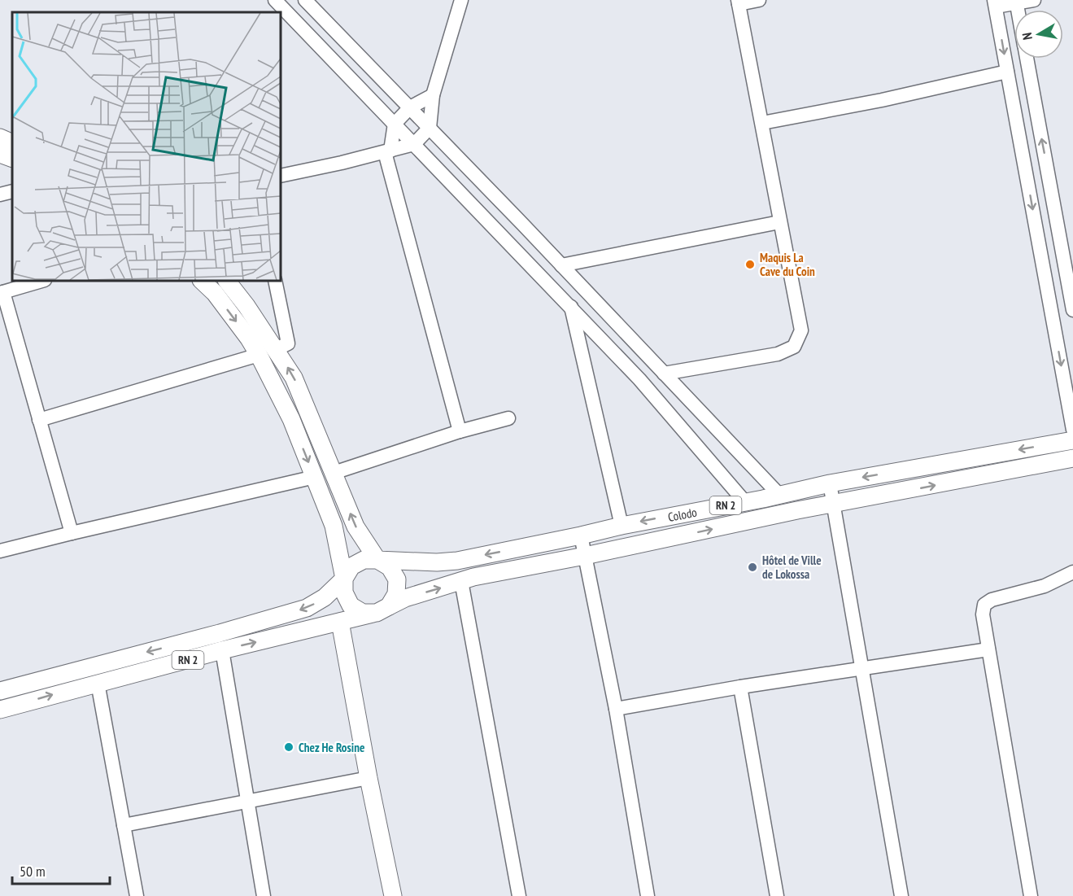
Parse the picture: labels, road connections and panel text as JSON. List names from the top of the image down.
{
  "streets": {
    "main road": ["RN 2", "Colodo"]
  },
  "crossings": [
    ["RN 2", "Colodo"]
  ],
  "places": ["Maquis La Cave du Coin", "Hôtel de Ville de Lokossa", "Chez He Rosine"],
  "scale_bar": "50 m",
  "north": "left"
}
